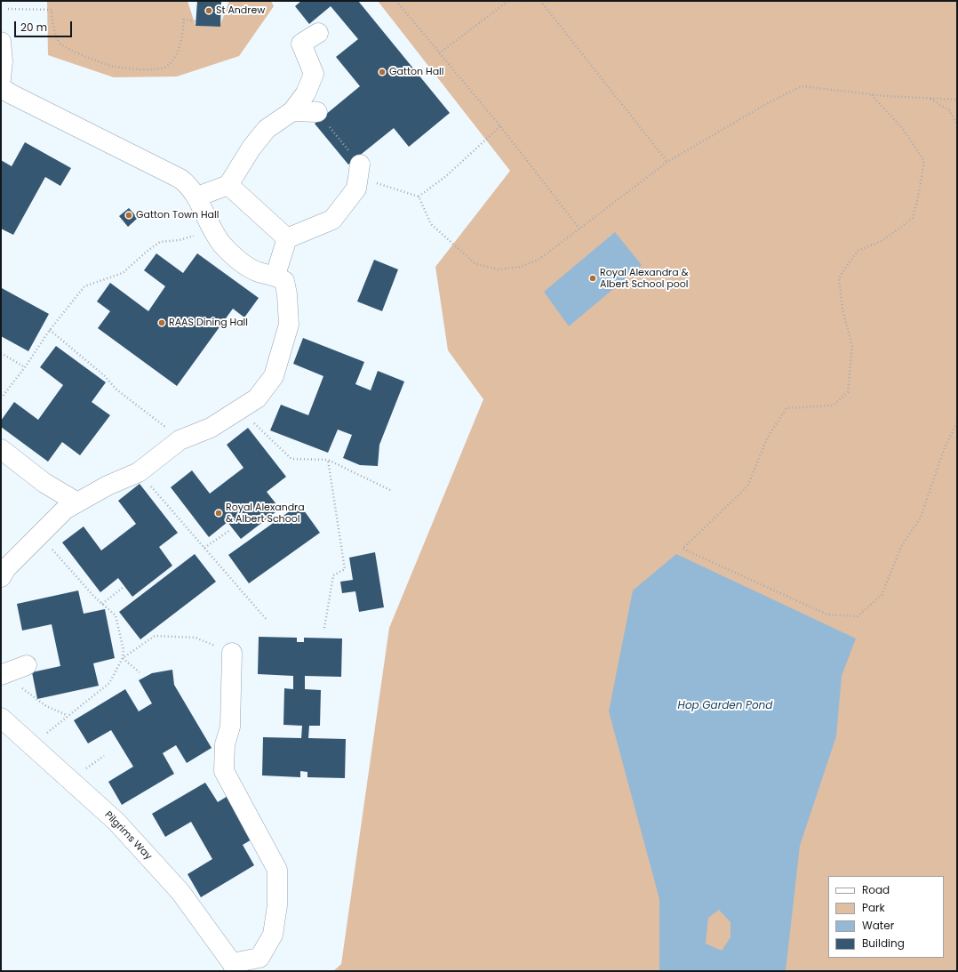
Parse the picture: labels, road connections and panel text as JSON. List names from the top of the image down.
{
  "streets": {
    "lane": ["Pilgrims Way"]
  },
  "water": ["Hop Garden Pond"],
  "places": [
    "St Andrew",
    "Gatton Hall",
    "Gatton Town Hall",
    "Royal Alexandra & Albert School pool",
    "RAAS Dining Hall",
    "Royal Alexandra & Albert School"
  ],
  "legend": [
    "Road",
    "Park",
    "Water",
    "Building"
  ],
  "scale_bar": "20 m"
}
